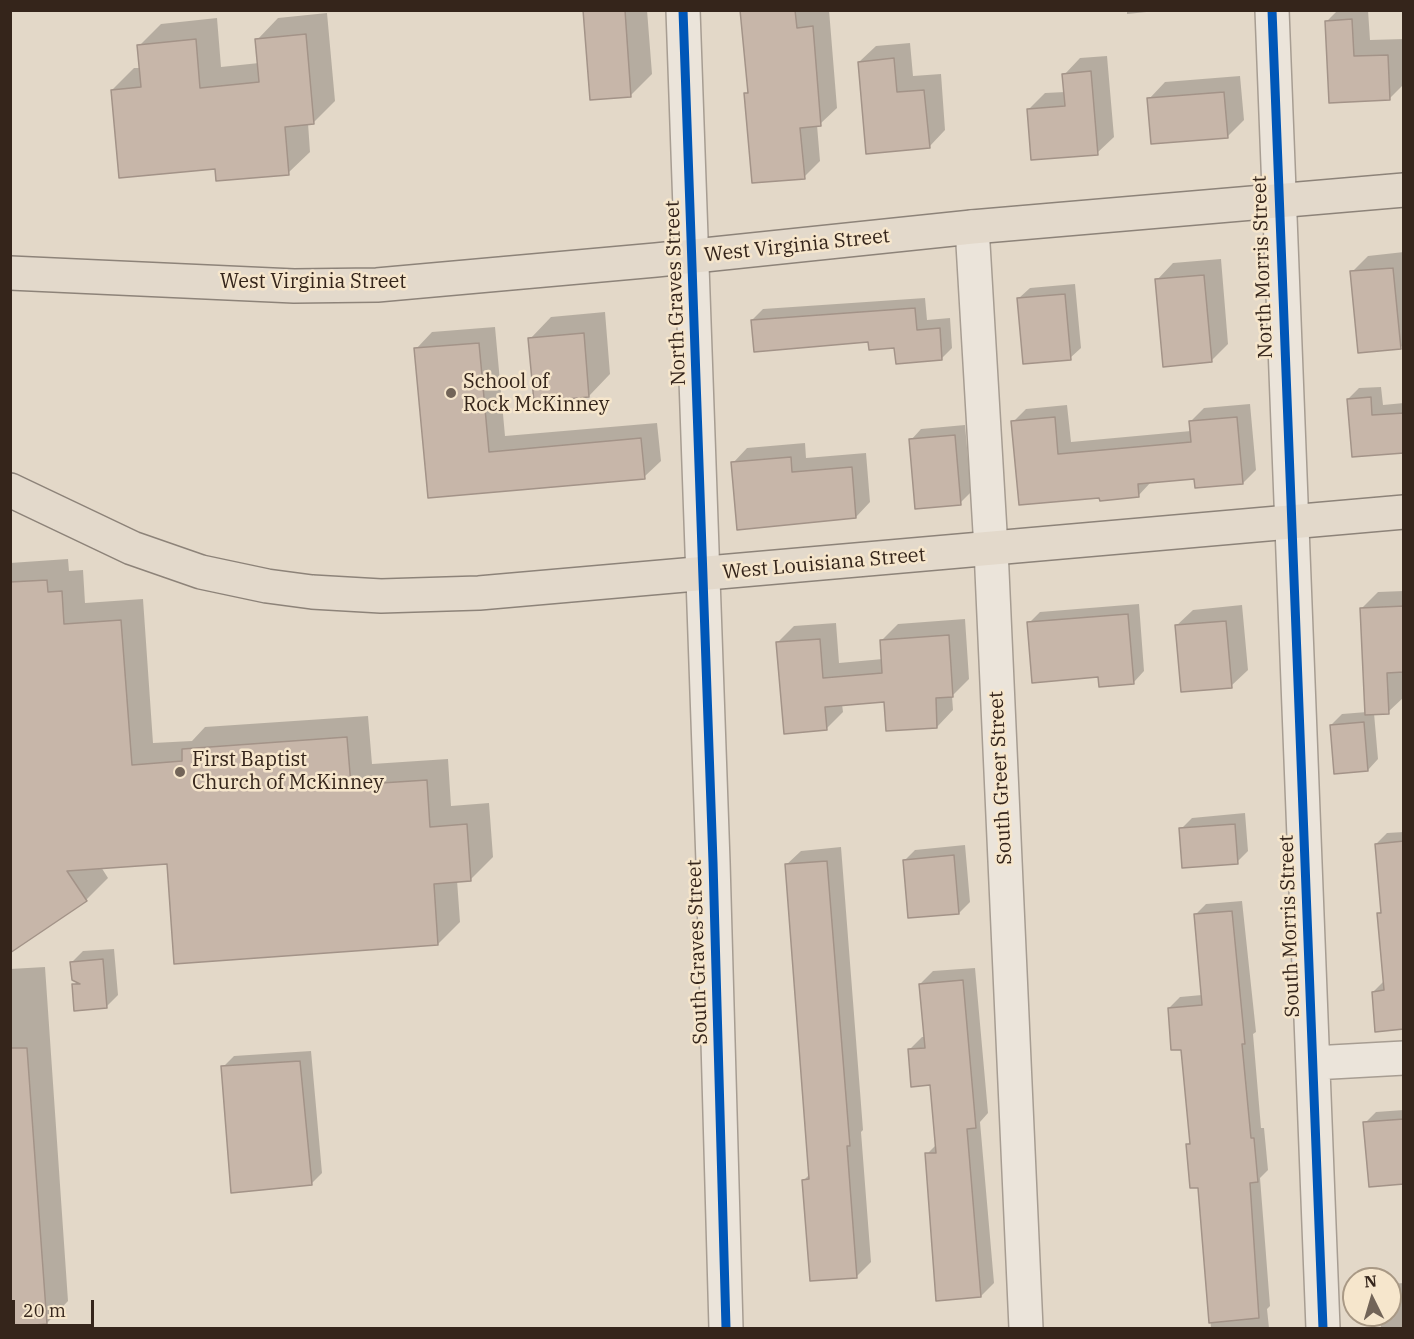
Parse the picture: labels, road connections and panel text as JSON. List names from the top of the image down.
{
  "streets": {
    "main road": ["West Virginia Street", "West Louisiana Street"],
    "street": [
      "North Morris Street",
      "North Graves Street",
      "South Greer Street",
      "South Morris Street",
      "South Graves Street"
    ]
  },
  "crossings": [
    ["West Virginia Street", "North Morris Street"],
    ["West Virginia Street", "North Graves Street"],
    ["West Virginia Street", "South Greer Street"],
    ["North Morris Street", "West Louisiana Street"],
    ["North Morris Street", "South Morris Street"],
    ["North Graves Street", "West Louisiana Street"],
    ["North Graves Street", "South Graves Street"],
    ["West Louisiana Street", "South Greer Street"],
    ["West Louisiana Street", "South Morris Street"],
    ["West Louisiana Street", "South Graves Street"]
  ],
  "places": ["School of Rock McKinney", "First Baptist Church of McKinney"],
  "scale_bar": "20 m",
  "north": "top"
}
